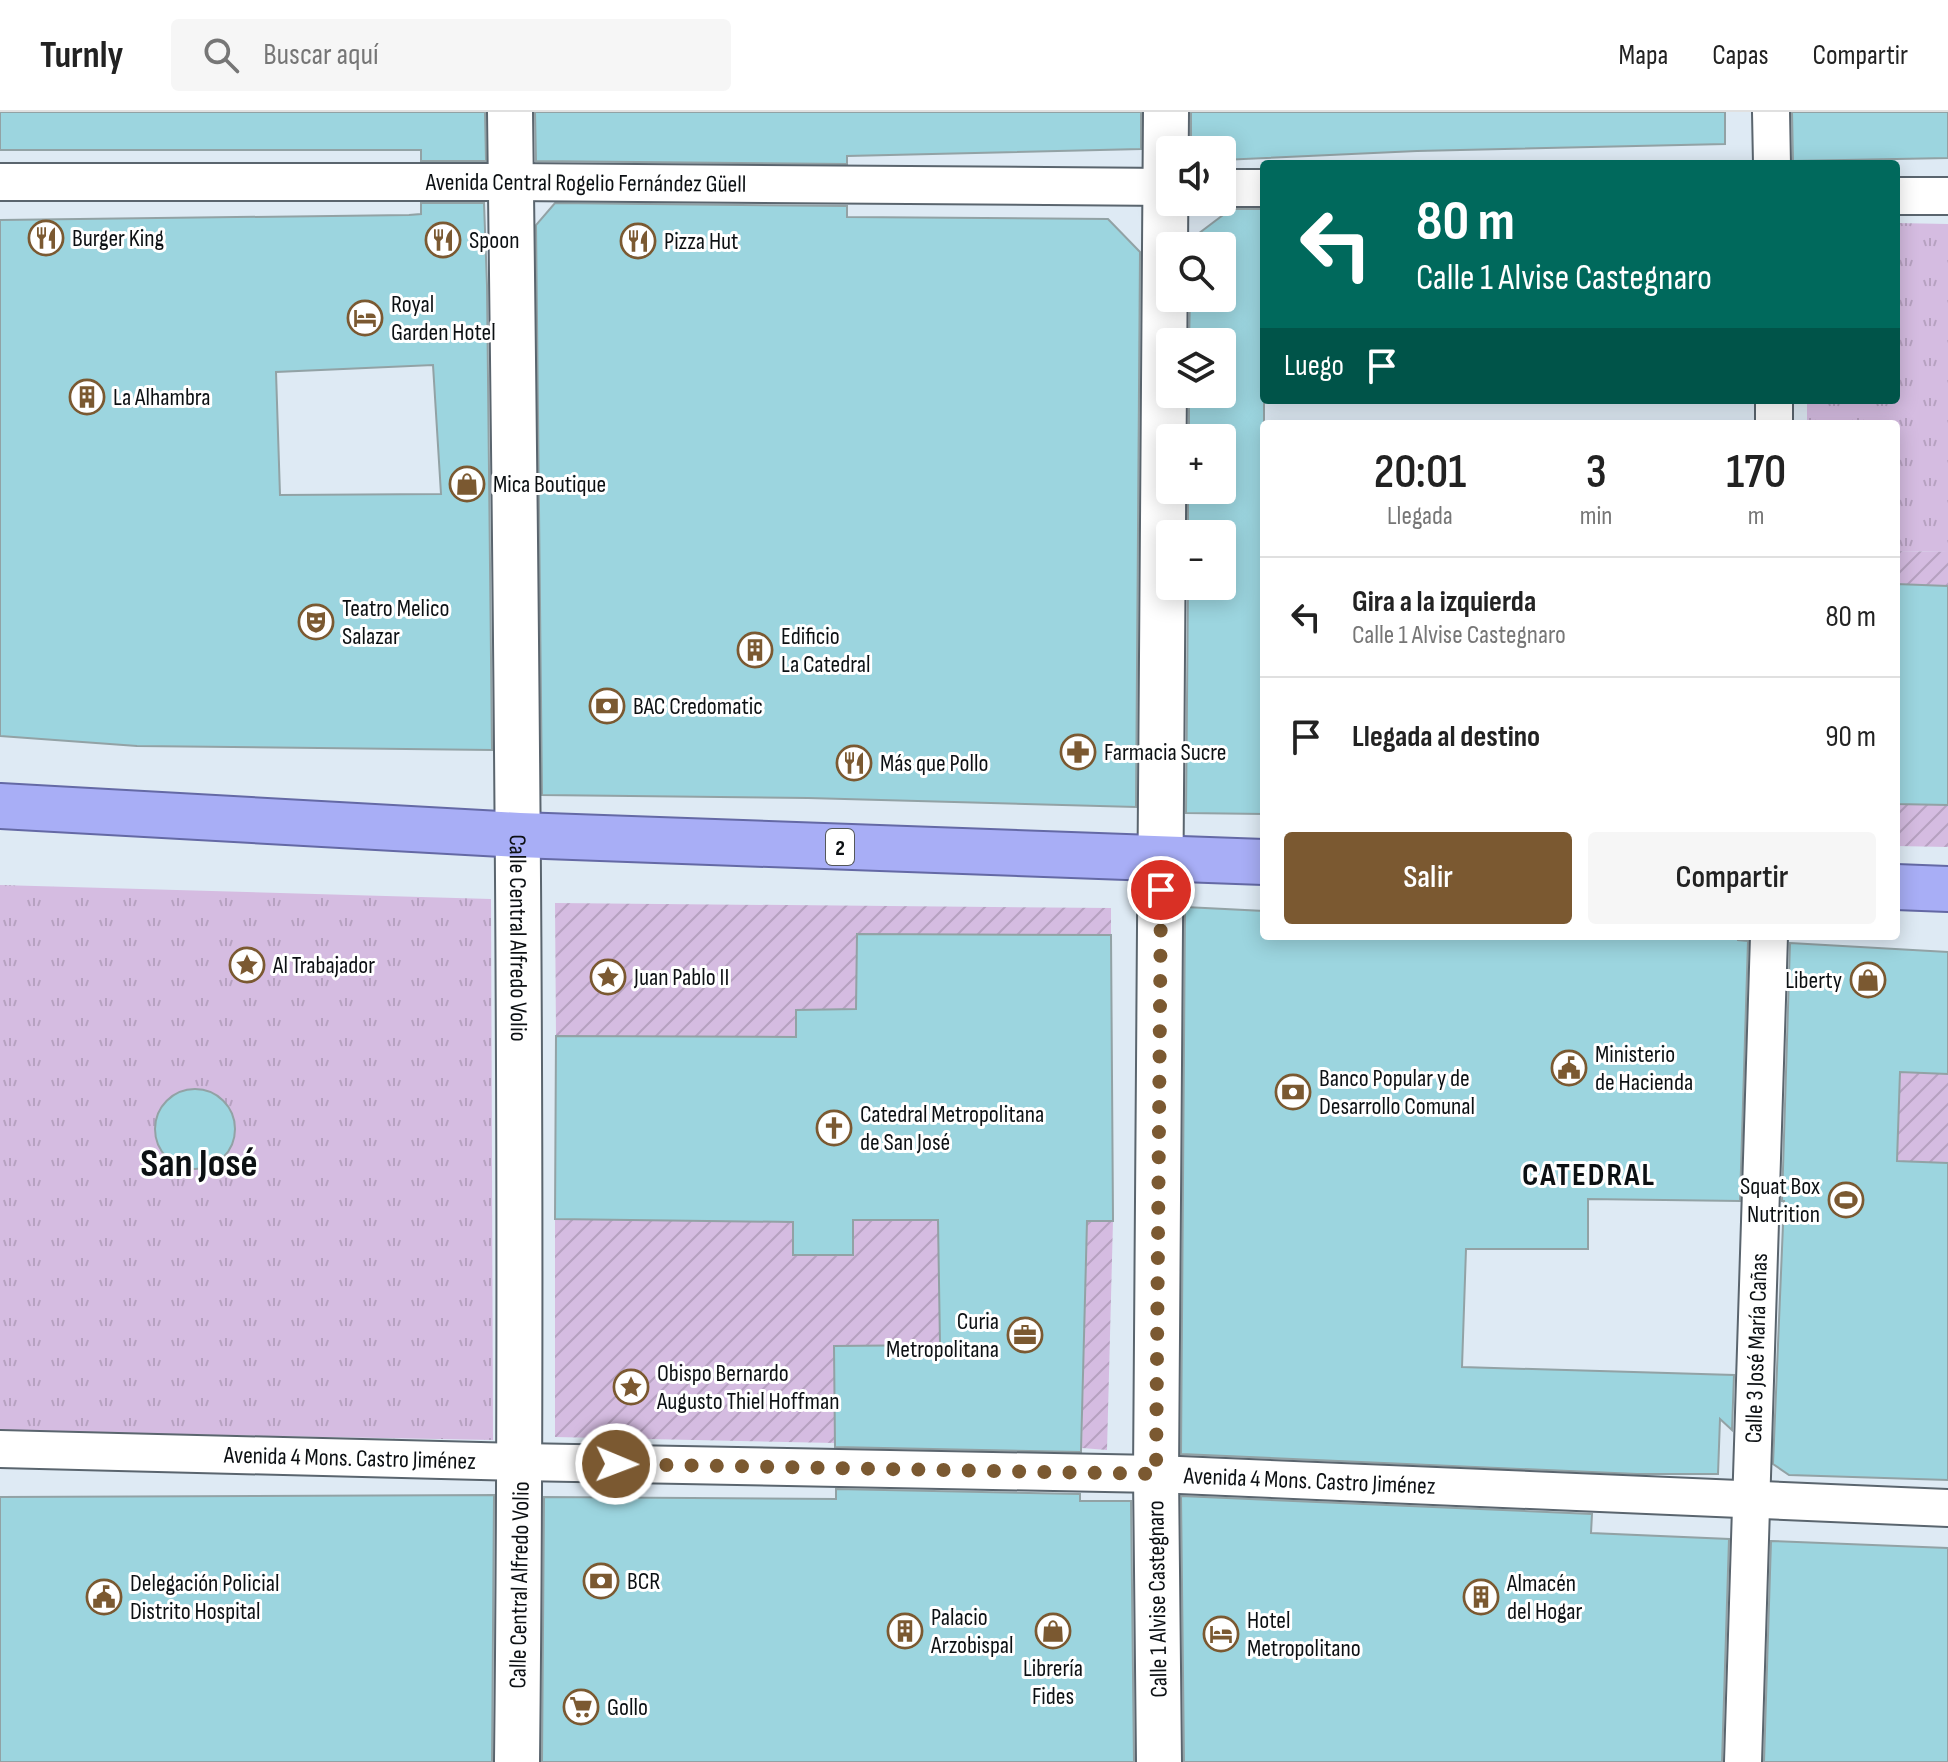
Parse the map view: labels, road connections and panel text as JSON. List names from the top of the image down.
{
  "streets": {
    "highway": ["2"],
    "street": [
      "Avenida Central Rogelio Fernández Güell",
      "Calle Central Alfredo Volio",
      "Calle 3 José María Cañas",
      "Avenida 4 Mons. Castro Jiménez",
      "Calle 1 Alvise Castegnaro"
    ]
  },
  "crossings": [
    ["Avenida Central Rogelio Fernández Güell", "Calle Central Alfredo Volio"],
    ["2", "Calle Central Alfredo Volio"],
    ["2", "Calle 1 Alvise Castegnaro"],
    ["Calle Central Alfredo Volio", "Avenida 4 Mons. Castro Jiménez"],
    ["Calle 3 José María Cañas", "Avenida 4 Mons. Castro Jiménez"],
    ["Avenida 4 Mons. Castro Jiménez", "Calle 1 Alvise Castegnaro"]
  ],
  "districts": ["San José", "CATEDRAL"],
  "places": {
    "restaurant": [
      "Burger King",
      "Spoon",
      "Pizza Hut",
      "Más que Pollo"
    ],
    "hotel": ["Royal Garden Hotel", "Hotel Metropolitano"],
    "building": [
      "La Alhambra",
      "Edificio La Catedral",
      "Almacén del Hogar",
      "Palacio Arzobispal"
    ],
    "shop": ["Mica Boutique", "Liberty", "Librería Fides"],
    "theatre": ["Teatro Melico Salazar"],
    "bank": ["BAC Credomatic", "Banco Popular y de Desarrollo Comunal", "BCR"],
    "pharmacy": ["Farmacia Sucre"],
    "place": ["Al Trabajador", "Juan Pablo II", "Obispo Bernardo Augusto Thiel Hoffman"],
    "public building": ["Ministerio de Hacienda", "Delegación Policial Distrito Hospital"],
    "church": ["Catedral Metropolitana de San José"],
    "sports": ["Squat Box Nutrition"],
    "office": ["Curia Metropolitana"],
    "supermarket": ["Gollo"]
  },
  "page": {
    "header": "Turnly",
    "search": "Buscar aquí",
    "nav": ["Mapa", "Capas", "Compartir"],
    "map_buttons": ["+", "−"],
    "turn": ["80 m", "Calle 1 Alvise Castegnaro"],
    "then": "Luego",
    "eta": [
      "20:01",
      "Llegada",
      "3",
      "min",
      "170",
      "m"
    ],
    "list": [
      {
        "name": "Gira a la izquierda",
        "note": "Calle 1 Alvise Castegnaro",
        "value": "80 m"
      },
      {
        "name": "Llegada al destino",
        "value": "90 m"
      }
    ],
    "buttons": ["Salir", "Compartir"]
  }
}
